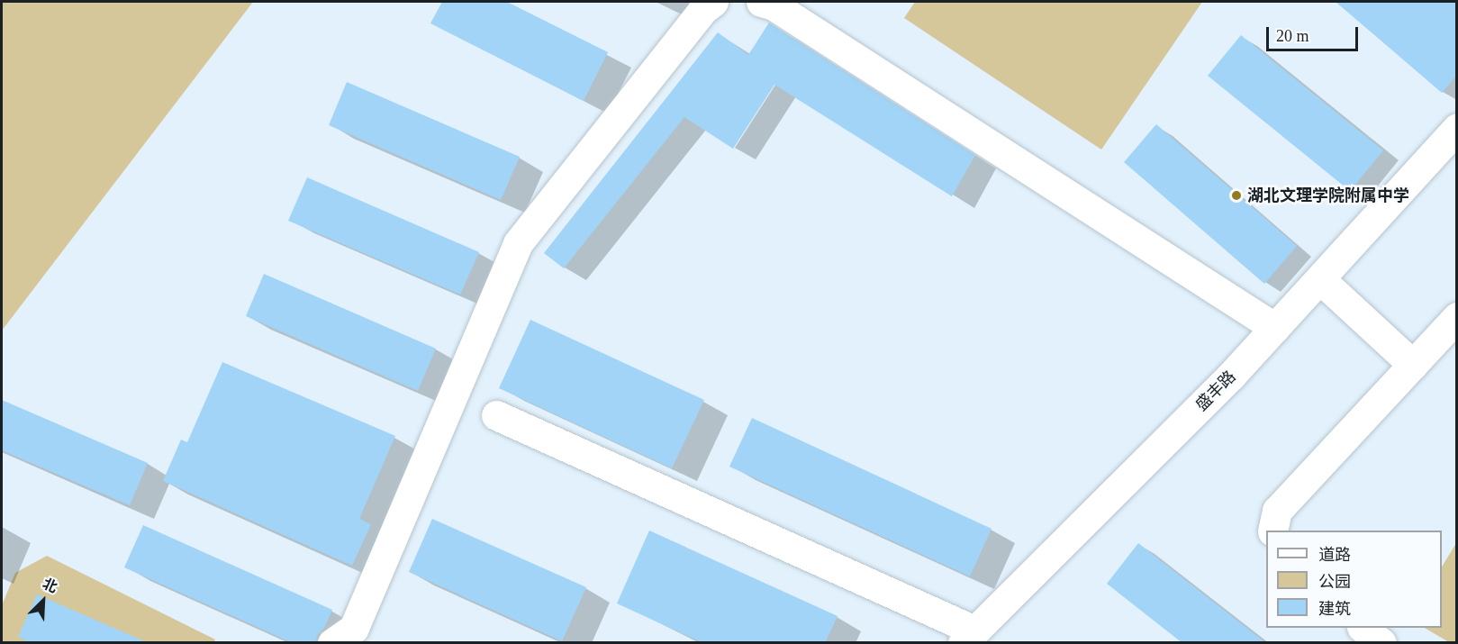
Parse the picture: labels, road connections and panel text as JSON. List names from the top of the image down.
{
  "streets": {
    "street": ["盛丰路"]
  },
  "places": ["湖北文理学院附属中学"],
  "legend": ["道路", "公园", "建筑"],
  "scale_bar": "20 m",
  "north": "top right"
}
